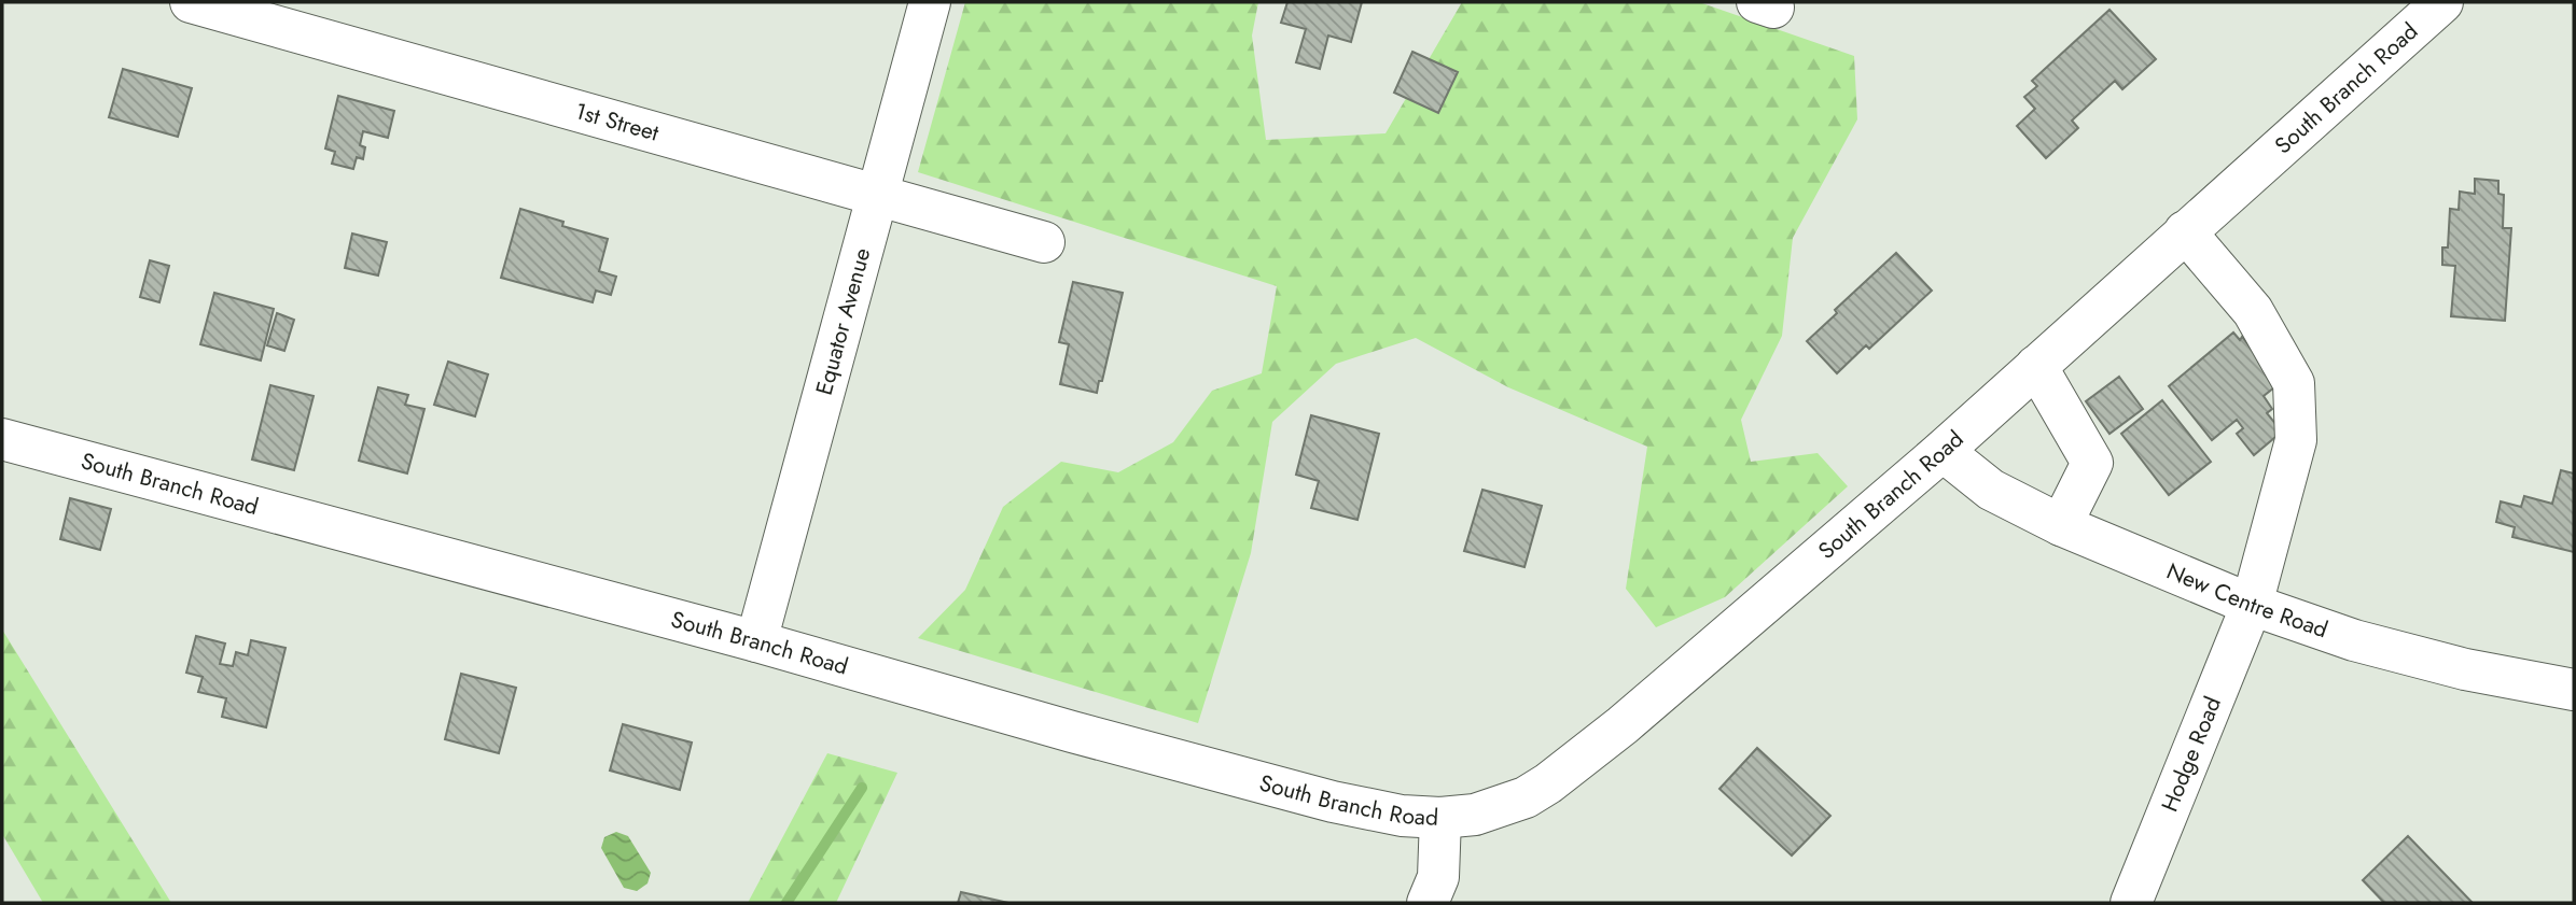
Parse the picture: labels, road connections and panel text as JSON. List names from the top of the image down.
{
  "streets": {
    "street": [
      "South Branch Road",
      "1st Street",
      "Equator Avenue",
      "New Centre Road",
      "Hodge Road"
    ]
  },
  "crossings": [
    ["South Branch Road", "Equator Avenue"],
    ["South Branch Road", "New Centre Road"],
    ["South Branch Road", "Hodge Road"],
    ["1st Street", "Equator Avenue"],
    ["New Centre Road", "Hodge Road"]
  ]
}
